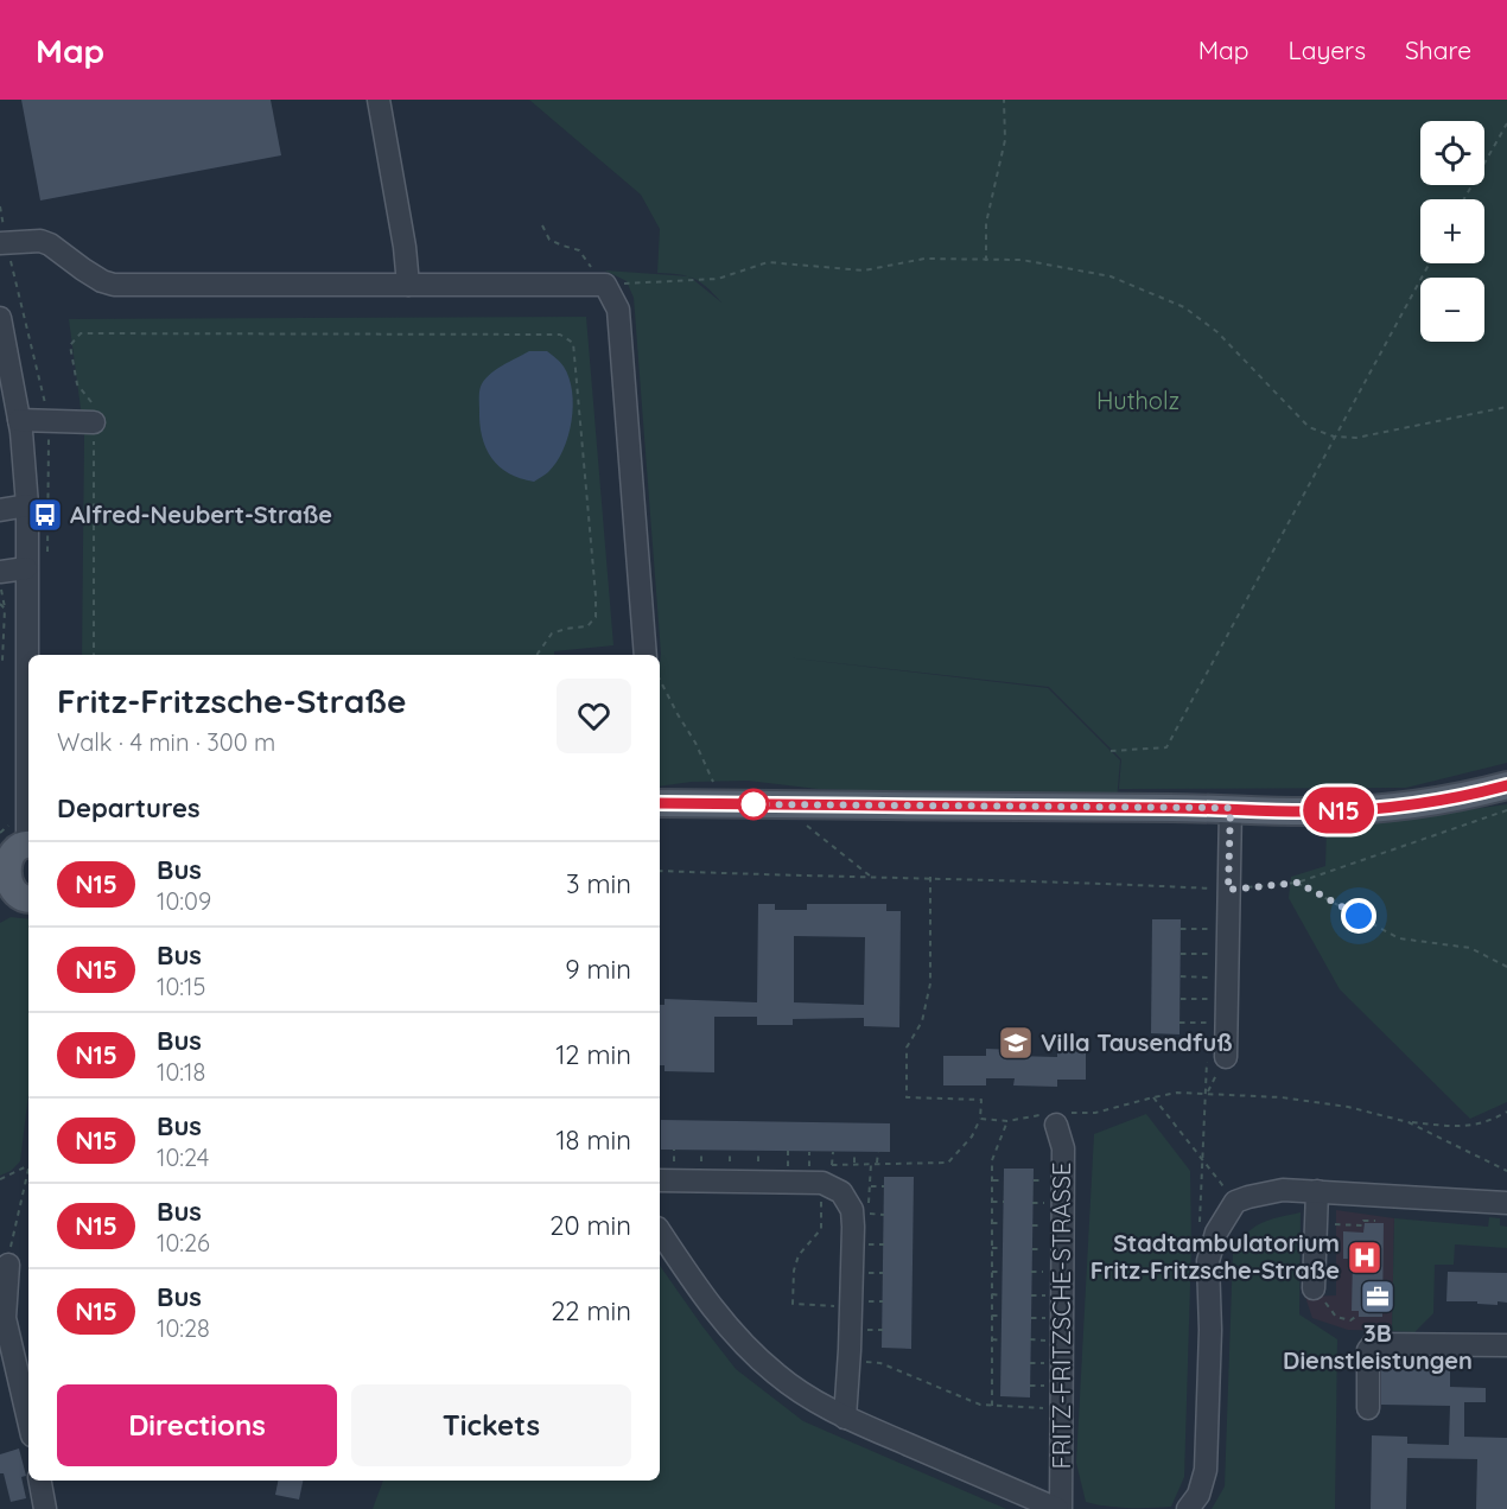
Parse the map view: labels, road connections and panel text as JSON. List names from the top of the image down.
{
  "streets": {
    "street": ["FRITZ-FRITZSCHE-STRASSE"]
  },
  "parks": ["Hutholz"],
  "places": {
    "bus stop": ["Alfred-Neubert-Straße"],
    "school or university": ["Villa Tausendfuß"],
    "hospital": ["Stadtambulatorium Fritz-Fritzsche-Straße"],
    "office": ["3B Dienstleistungen"]
  },
  "lines": ["bus line N15"],
  "page": {
    "header": "Map",
    "nav": ["Map", "Layers", "Share"],
    "on_map": "N15",
    "map_buttons": ["+", "−"],
    "heading": [
      ["Fritz-Fritzsche-Straße", "Walk · 4 min · 300 m"],
      "Departures"
    ],
    "list": [
      {
        "mark": "N15",
        "name": "Bus",
        "note": "10:09",
        "value": "3 min"
      },
      {
        "mark": "N15",
        "name": "Bus",
        "note": "10:15",
        "value": "9 min"
      },
      {
        "mark": "N15",
        "name": "Bus",
        "note": "10:18",
        "value": "12 min"
      },
      {
        "mark": "N15",
        "name": "Bus",
        "note": "10:24",
        "value": "18 min"
      },
      {
        "mark": "N15",
        "name": "Bus",
        "note": "10:26",
        "value": "20 min"
      },
      {
        "mark": "N15",
        "name": "Bus",
        "note": "10:28",
        "value": "22 min"
      }
    ],
    "buttons": ["Directions", "Tickets"]
  }
}
